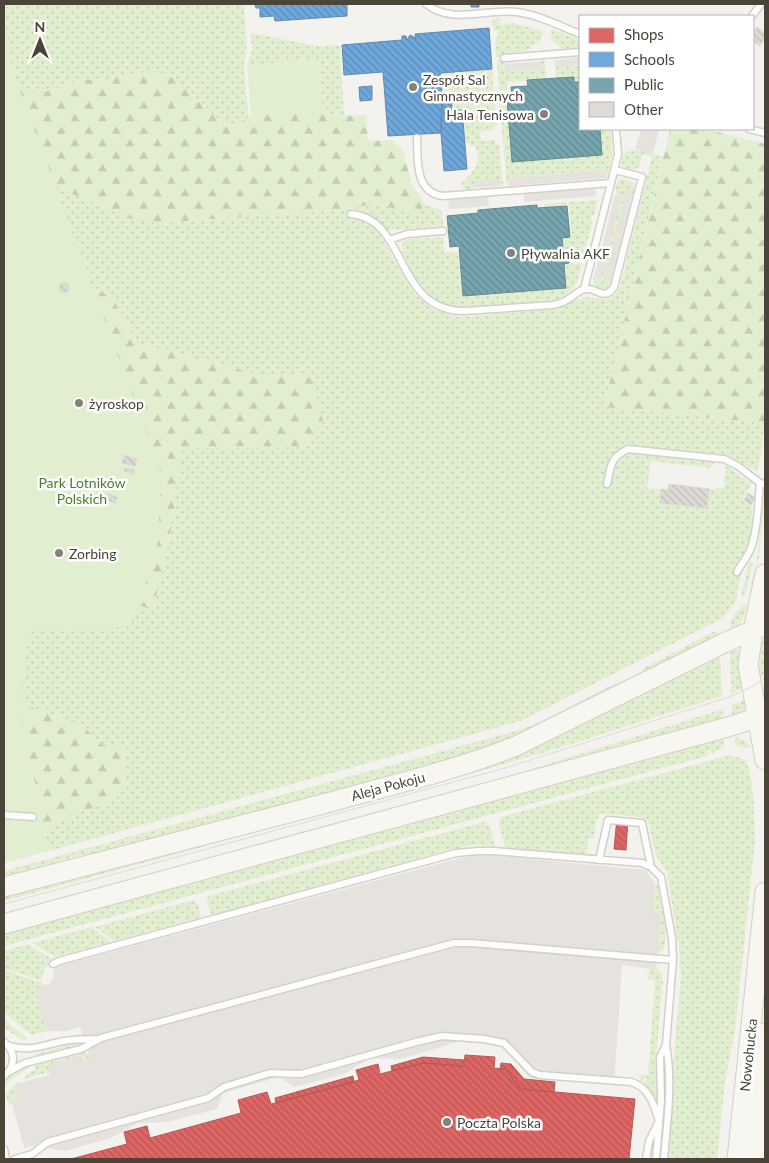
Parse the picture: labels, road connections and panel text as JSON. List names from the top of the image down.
{
  "streets": {
    "main road": ["Aleja Pokoju", "Nowohucka"]
  },
  "parks": ["Park Lotników Polskich"],
  "places": [
    "Zespół Sal Gimnastycznych",
    "Hala Tenisowa",
    "Pływalnia AKF",
    "żyroskop",
    "Zorbing",
    "Poczta Polska"
  ],
  "legend": [
    "Shops",
    "Schools",
    "Public",
    "Other"
  ],
  "north": "top"
}
